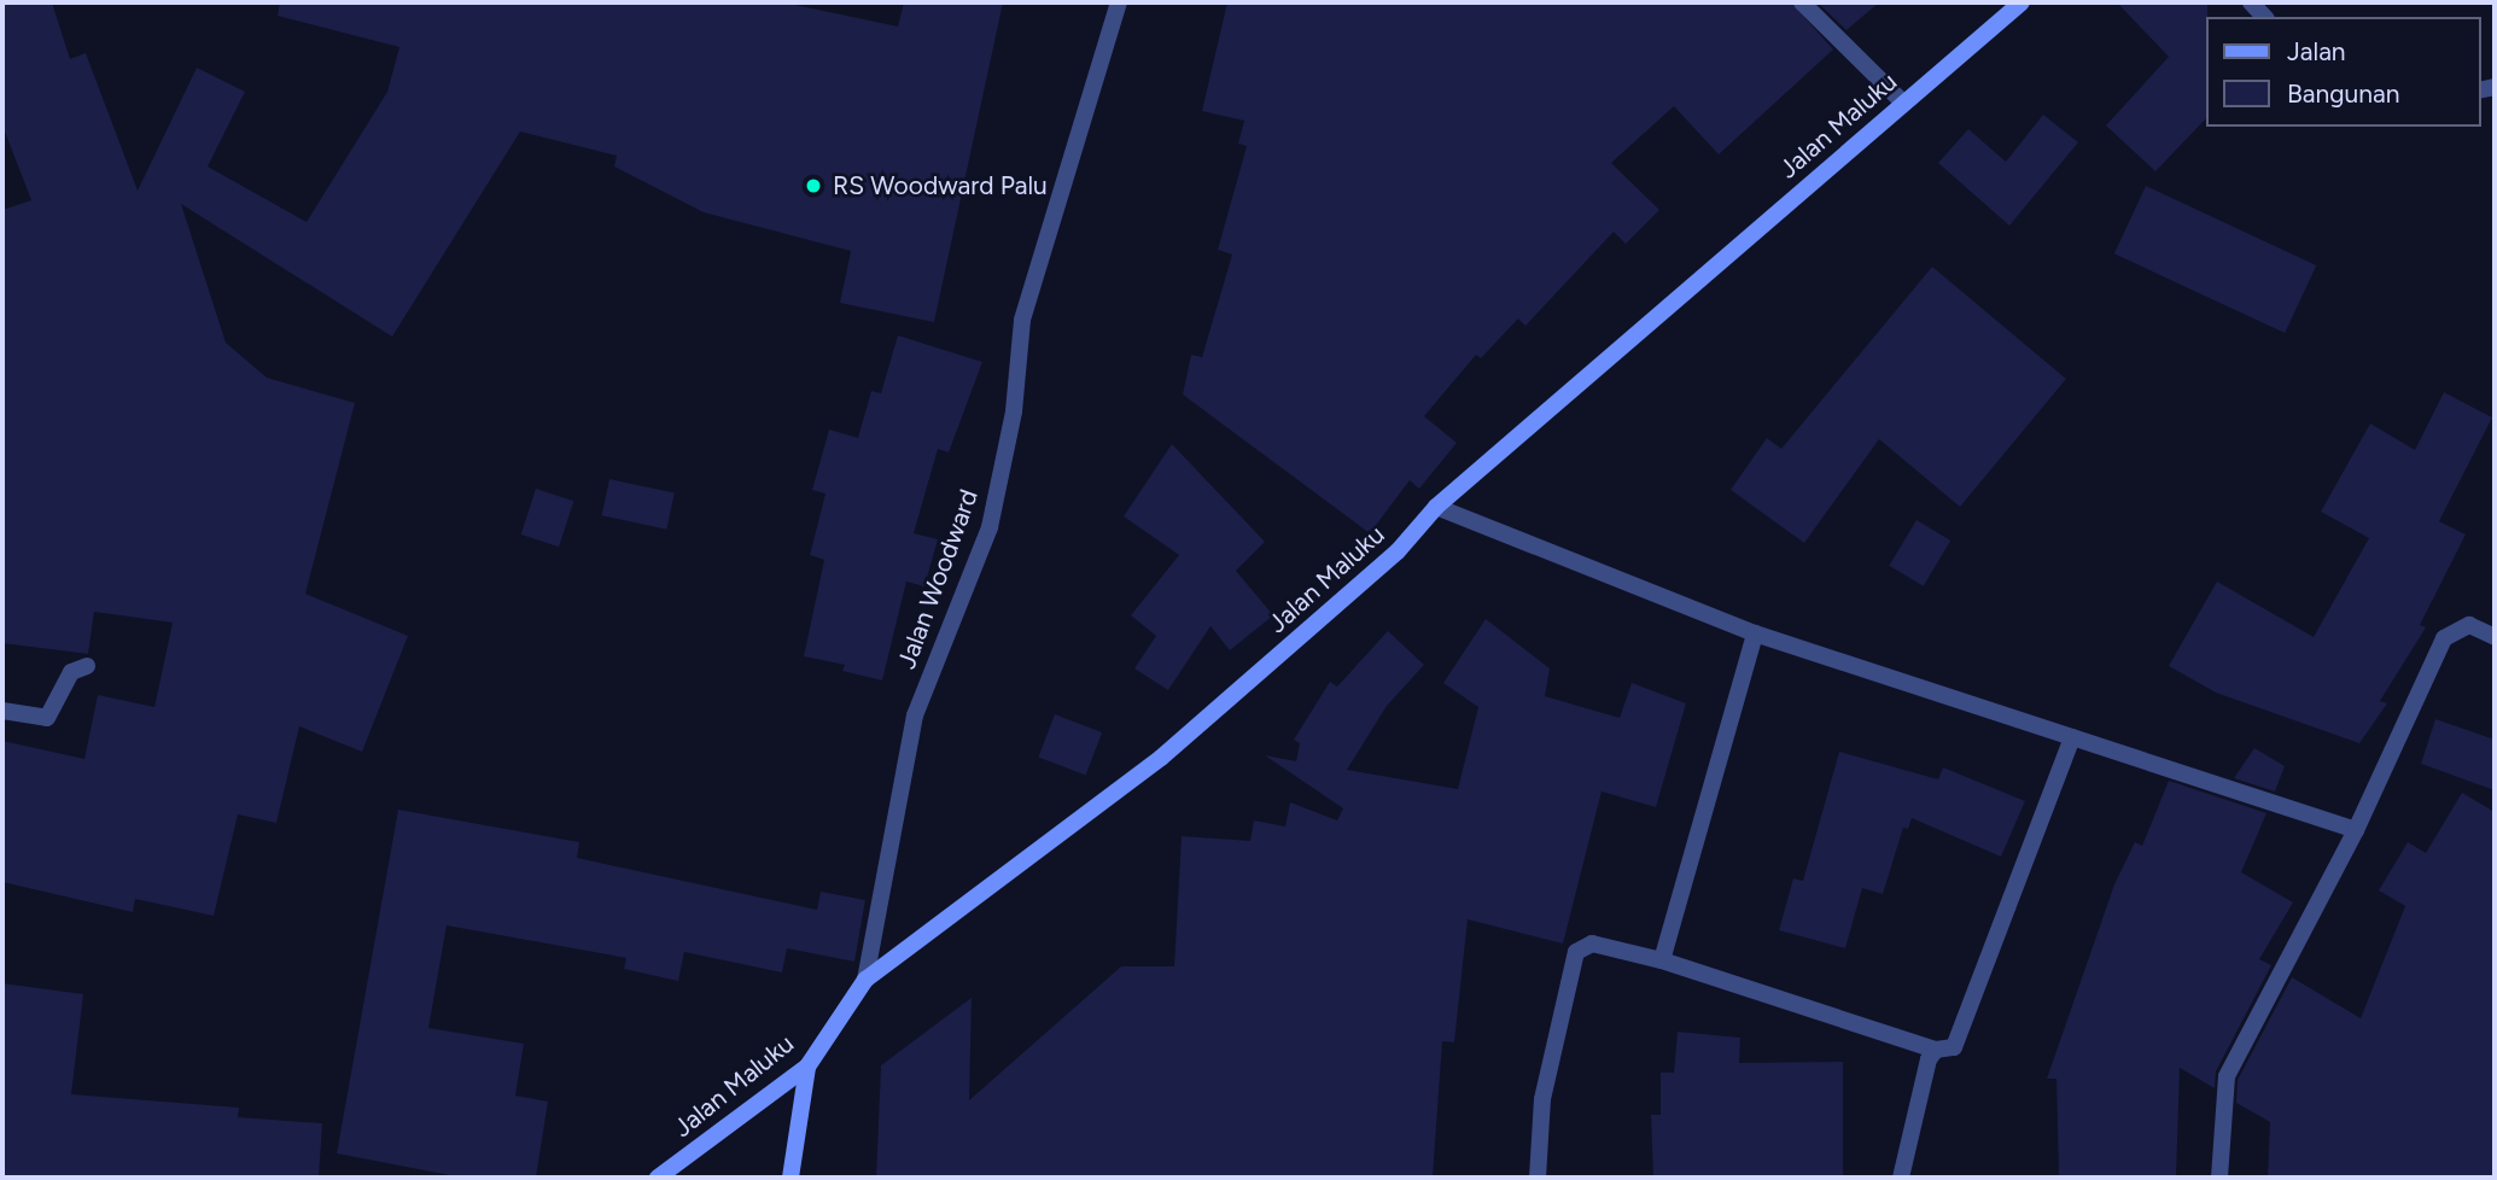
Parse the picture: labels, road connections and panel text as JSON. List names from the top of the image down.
{
  "streets": {
    "main road": ["Jalan Maluku"],
    "street": ["Jalan Woodward"]
  },
  "crossings": [
    ["Jalan Maluku", "Jalan Woodward"]
  ],
  "places": ["RS Woodward Palu"],
  "legend": ["Jalan", "Bangunan"]
}
